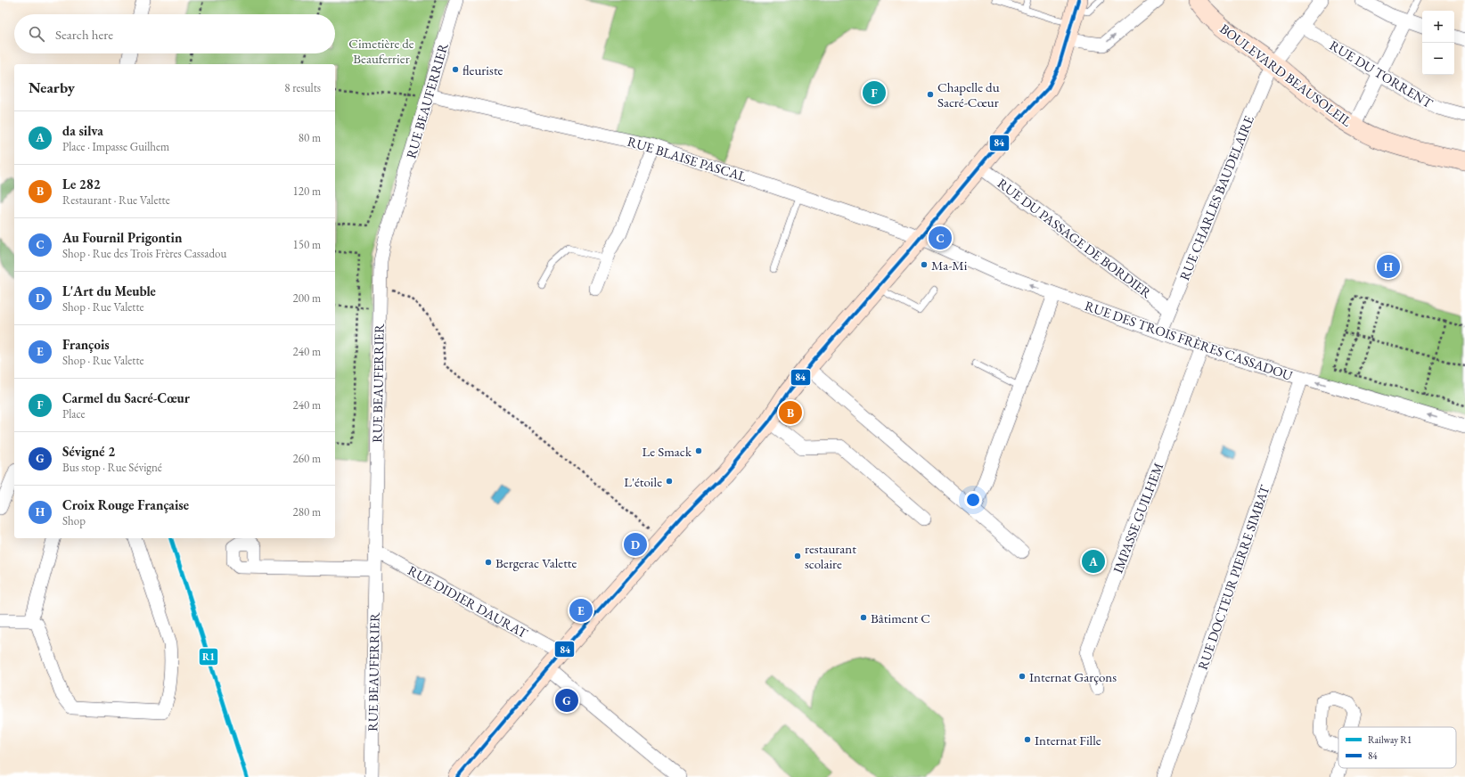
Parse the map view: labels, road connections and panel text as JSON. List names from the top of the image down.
{
  "streets": {
    "main road": ["BOULEVARD BEAUSOLEIL"],
    "street": [
      "RUE DU TORRENT",
      "RUE BEAUFERRIER",
      "RUE BLAISE PASCAL",
      "RUE CHARLES BAUDELAIRE",
      "RUE DU PASSAGE DE BORDIER",
      "RUE DES TROIS FRÈRES CASSADOU",
      "IMPASSE GUILHEM",
      "RUE DOCTEUR PIERRE SIMBAT",
      "RUE DIDIER DAURAT"
    ]
  },
  "crossings": [
    ["RUE DU TORRENT", "RUE CHARLES BAUDELAIRE"],
    ["BOULEVARD BEAUSOLEIL", "RUE CHARLES BAUDELAIRE"],
    ["RUE BEAUFERRIER", "RUE BLAISE PASCAL"],
    ["RUE BEAUFERRIER", "RUE DIDIER DAURAT"],
    ["RUE BLAISE PASCAL", "RUE DES TROIS FRÈRES CASSADOU"],
    ["RUE CHARLES BAUDELAIRE", "RUE DU PASSAGE DE BORDIER"],
    ["RUE CHARLES BAUDELAIRE", "RUE DES TROIS FRÈRES CASSADOU"],
    ["RUE DES TROIS FRÈRES CASSADOU", "IMPASSE GUILHEM"],
    ["RUE DES TROIS FRÈRES CASSADOU", "RUE DOCTEUR PIERRE SIMBAT"]
  ],
  "one_way": ["RUE DES TROIS FRÈRES CASSADOU"],
  "parks": ["Cimetière de Beauferrier"],
  "places": [
    "fleuriste",
    "Chapelle du Sacré-Cœur",
    "Ma-Mi",
    "Le Smack",
    "L'étoile",
    "restaurant scolaire",
    "Bergerac Valette",
    "Bâtiment C",
    "Internat Garçons",
    "Internat Fille"
  ],
  "lines": ["transit line 84", "rail line R1"],
  "legend": ["Railway R1", "84"],
  "page": {
    "map_buttons": ["+", "−"],
    "search": "Search here",
    "heading": ["Nearby", "8 results"],
    "pins": [
      "F",
      "C",
      "H",
      "B",
      "D",
      "A",
      "E",
      "G"
    ],
    "list": [
      {
        "mark": "A",
        "name": "da silva",
        "note": "Place · Impasse Guilhem",
        "value": "80 m"
      },
      {
        "mark": "B",
        "name": "Le 282",
        "note": "Restaurant · Rue Valette",
        "value": "120 m"
      },
      {
        "mark": "C",
        "name": "Au Fournil Prigontin",
        "note": "Shop · Rue des Trois Frères Cassadou",
        "value": "150 m"
      },
      {
        "mark": "D",
        "name": "L'Art du Meuble",
        "note": "Shop · Rue Valette",
        "value": "200 m"
      },
      {
        "mark": "E",
        "name": "François",
        "note": "Shop · Rue Valette",
        "value": "240 m"
      },
      {
        "mark": "F",
        "name": "Carmel du Sacré-Cœur",
        "note": "Place",
        "value": "240 m"
      },
      {
        "mark": "G",
        "name": "Sévigné 2",
        "note": "Bus stop · Rue Sévigné",
        "value": "260 m"
      },
      {
        "mark": "H",
        "name": "Croix Rouge Française",
        "note": "Shop",
        "value": "280 m"
      }
    ]
  }
}
